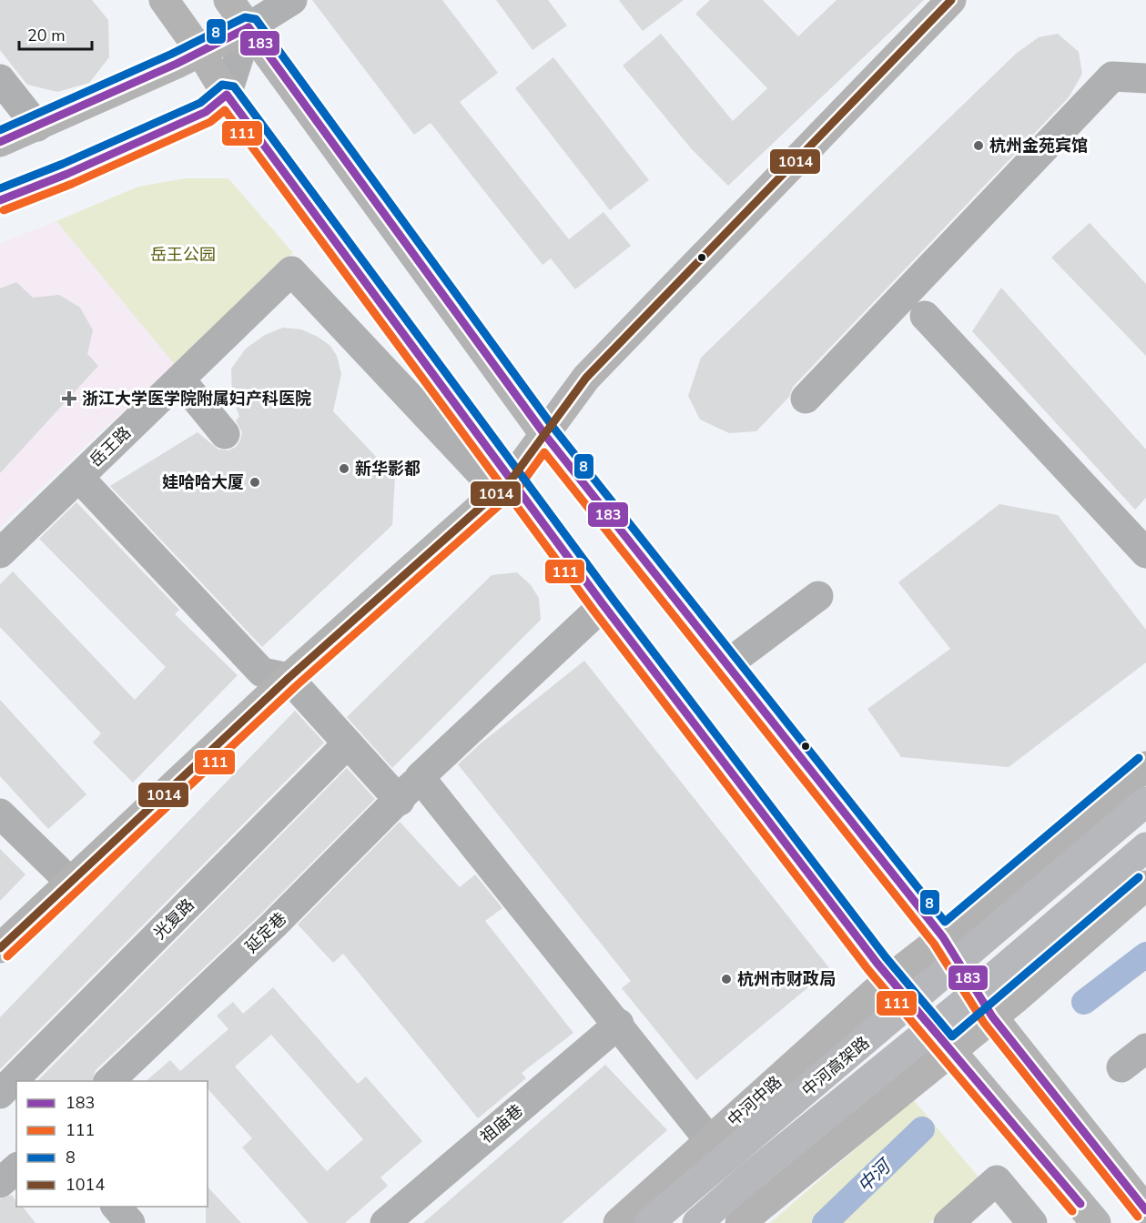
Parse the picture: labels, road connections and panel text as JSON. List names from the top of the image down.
{
  "streets": {
    "highway": ["中河高架路"],
    "main road": ["中河中路"],
    "street": [
      "岳王路",
      "光复路",
      "延定巷",
      "祖庙巷"
    ]
  },
  "water": ["中河"],
  "parks": ["岳王公园"],
  "places": {
    "other": [
      "杭州金苑宾馆",
      "新华影都",
      "娃哈哈大厦",
      "杭州市财政局"
    ],
    "health": ["浙江大学医学院附属妇产科医院"]
  },
  "lines": [
    "transit line 1014",
    "transit line 8",
    "transit line 183",
    "transit line 111"
  ],
  "legend": [
    "183",
    "111",
    "8",
    "1014"
  ],
  "scale_bar": "20 m"
}
